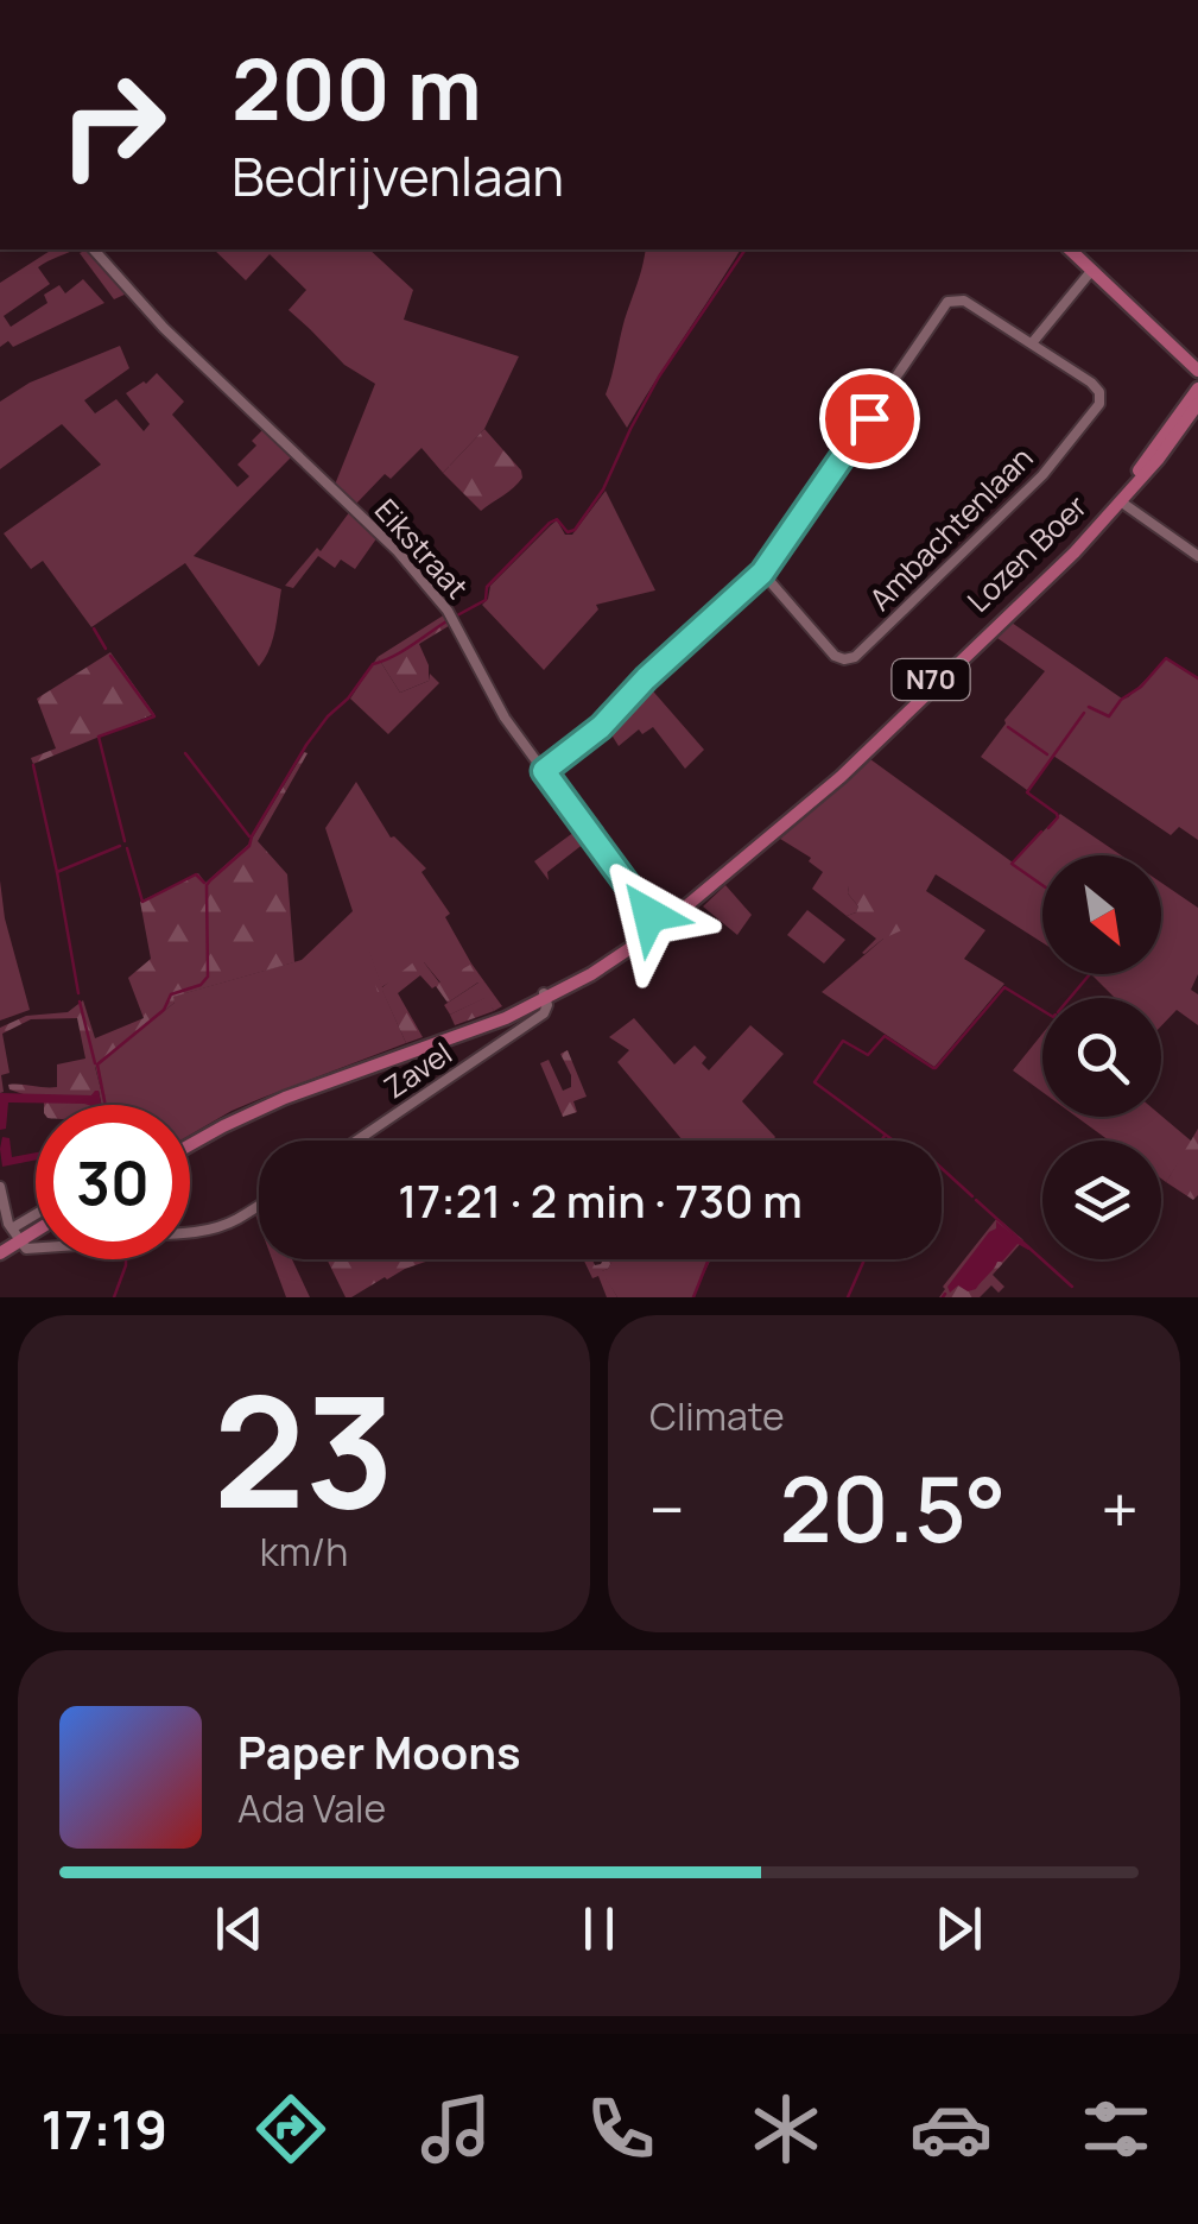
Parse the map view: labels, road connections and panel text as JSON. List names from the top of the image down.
{
  "streets": {
    "main road": ["Lozen Boer", "N70"],
    "street": ["Ambachtenlaan", "Eikstraat", "Zavel"]
  },
  "crossings": [
    ["Eikstraat", "Lozen Boer"],
    ["Eikstraat", "N70"],
    ["Lozen Boer", "N70"],
    ["N70", "Zavel"]
  ],
  "north": "bottom right",
  "page": {
    "turn": ["200 m", "Bedrijvenlaan"],
    "limit": "30",
    "trip": "17:21 · 2 min · 730 m",
    "tile": [
      ["23", "km/h"],
      "Climate"
    ],
    "heat": ["−", "20.5°", "+"],
    "song": ["Paper Moons", "Ada Vale"],
    "tabs": "17:19"
  }
}
